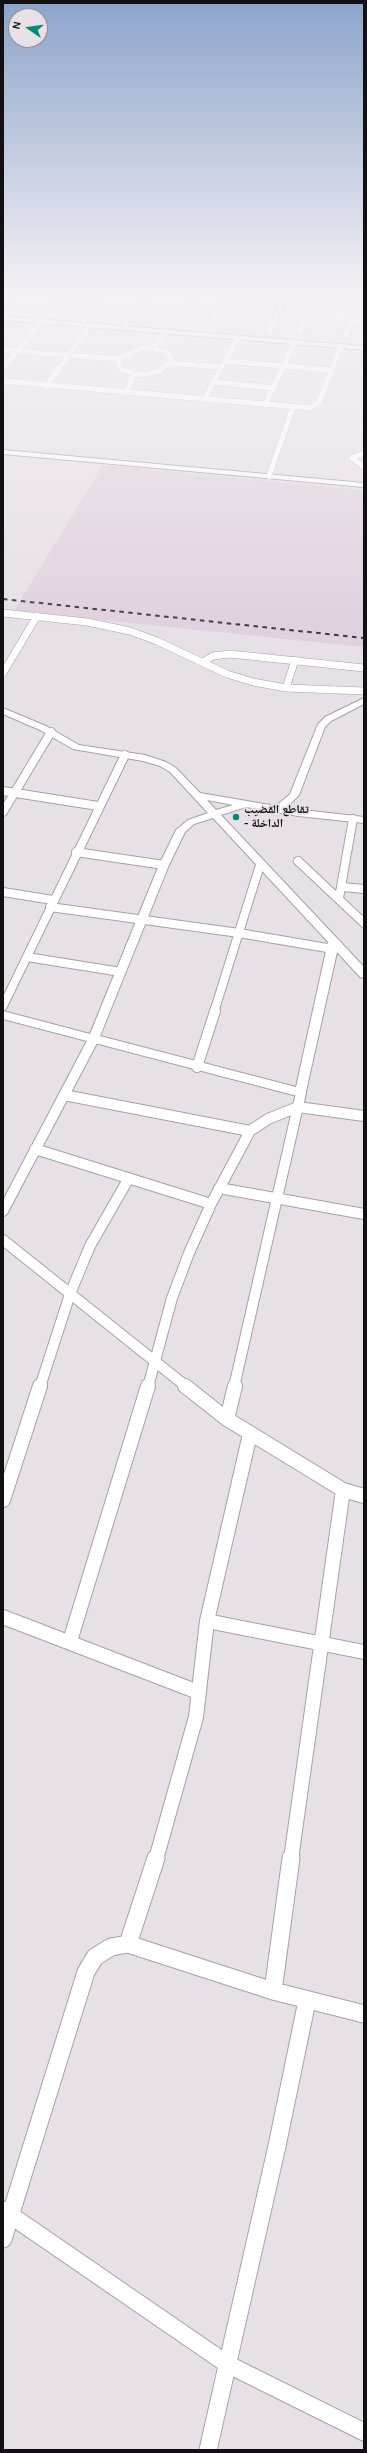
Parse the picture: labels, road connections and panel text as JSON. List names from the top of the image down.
{
  "places": ["تقاطع القضيب - الداخلة"],
  "north": "left"
}
